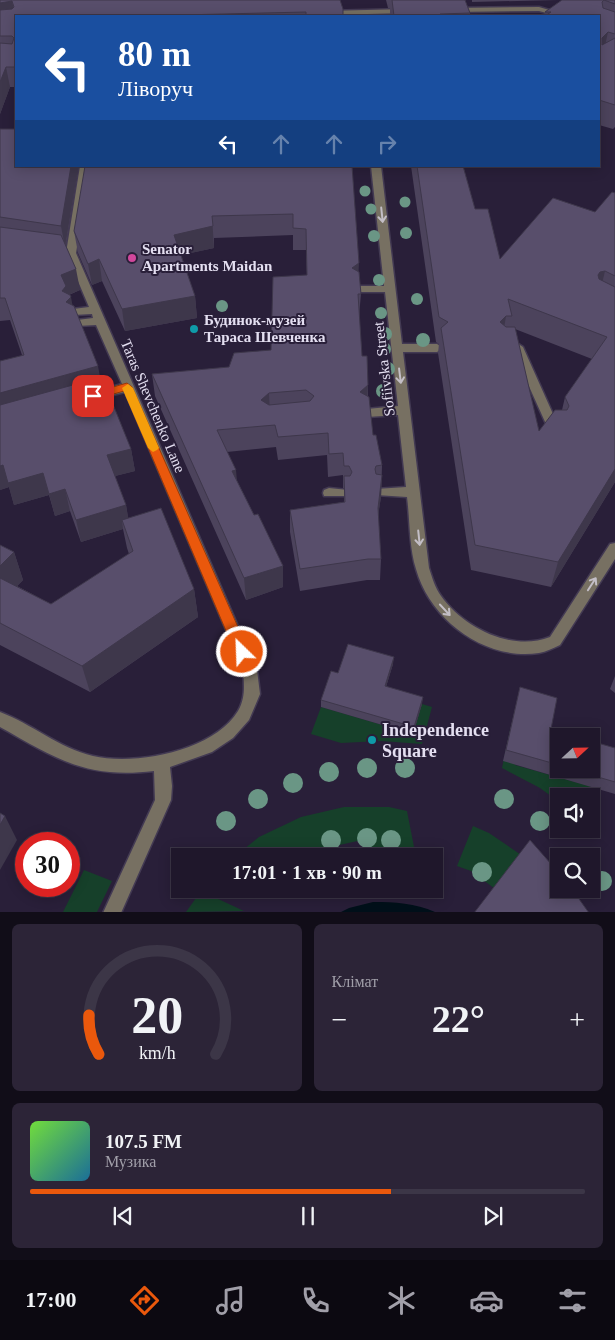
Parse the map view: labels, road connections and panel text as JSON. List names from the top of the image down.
{
  "streets": {
    "street": ["Sofiivska Street", "Taras Shevchenko Lane"]
  },
  "places": ["Senator Apartments Maidan", "Будинок-музей Тараса Шевченка", "Independence Square"],
  "north": "right",
  "page": {
    "turn": ["80 m", "Ліворуч"],
    "limit": "30",
    "trip": "17:01 · 1 хв · 90 m",
    "tile": "Клімат",
    "heat": ["−", "22°", "+"],
    "song": ["107.5 FM", "Музика"],
    "tabs": "17:00",
    "gauge": ["20", "km/h"]
  }
}
